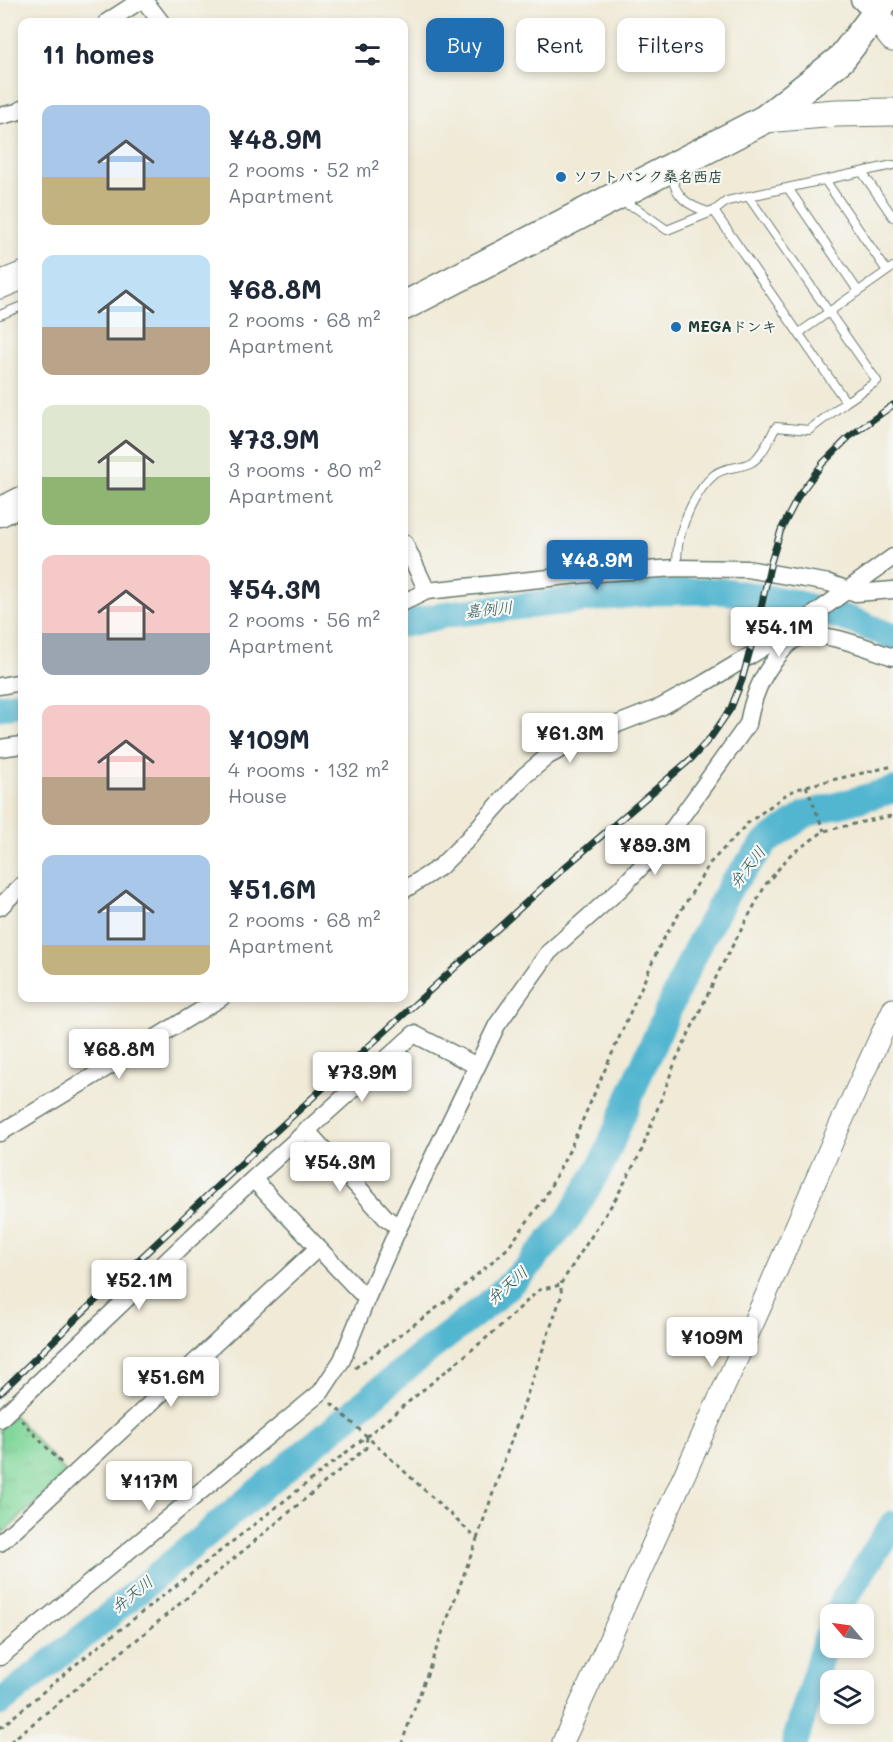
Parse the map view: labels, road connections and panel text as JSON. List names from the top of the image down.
{
  "water": ["嘉例川", "弁天川"],
  "places": ["ソフトバンク桑名西店", "MEGAドンキ"],
  "north": "top left",
  "page": {
    "chip": ["Buy", "Rent", "Filters"],
    "heading": "11 homes",
    "list": [
      {
        "name": "¥48.9M",
        "note": "2 rooms · 52 m² · Apartment"
      },
      {
        "name": "¥68.8M",
        "note": "2 rooms · 68 m² · Apartment"
      },
      {
        "name": "¥73.9M",
        "note": "3 rooms · 80 m² · Apartment"
      },
      {
        "name": "¥54.3M",
        "note": "2 rooms · 56 m² · Apartment"
      },
      {
        "name": "¥109M",
        "note": "4 rooms · 132 m² · House"
      },
      {
        "name": "¥51.6M",
        "note": "2 rooms · 68 m² · Apartment"
      }
    ],
    "price": [
      "¥48.9M",
      "¥54.1M",
      "¥61.3M",
      "¥89.3M",
      "¥68.8M",
      "¥73.9M",
      "¥54.3M",
      "¥52.1M",
      "¥109M",
      "¥51.6M",
      "¥117M"
    ]
  }
}
